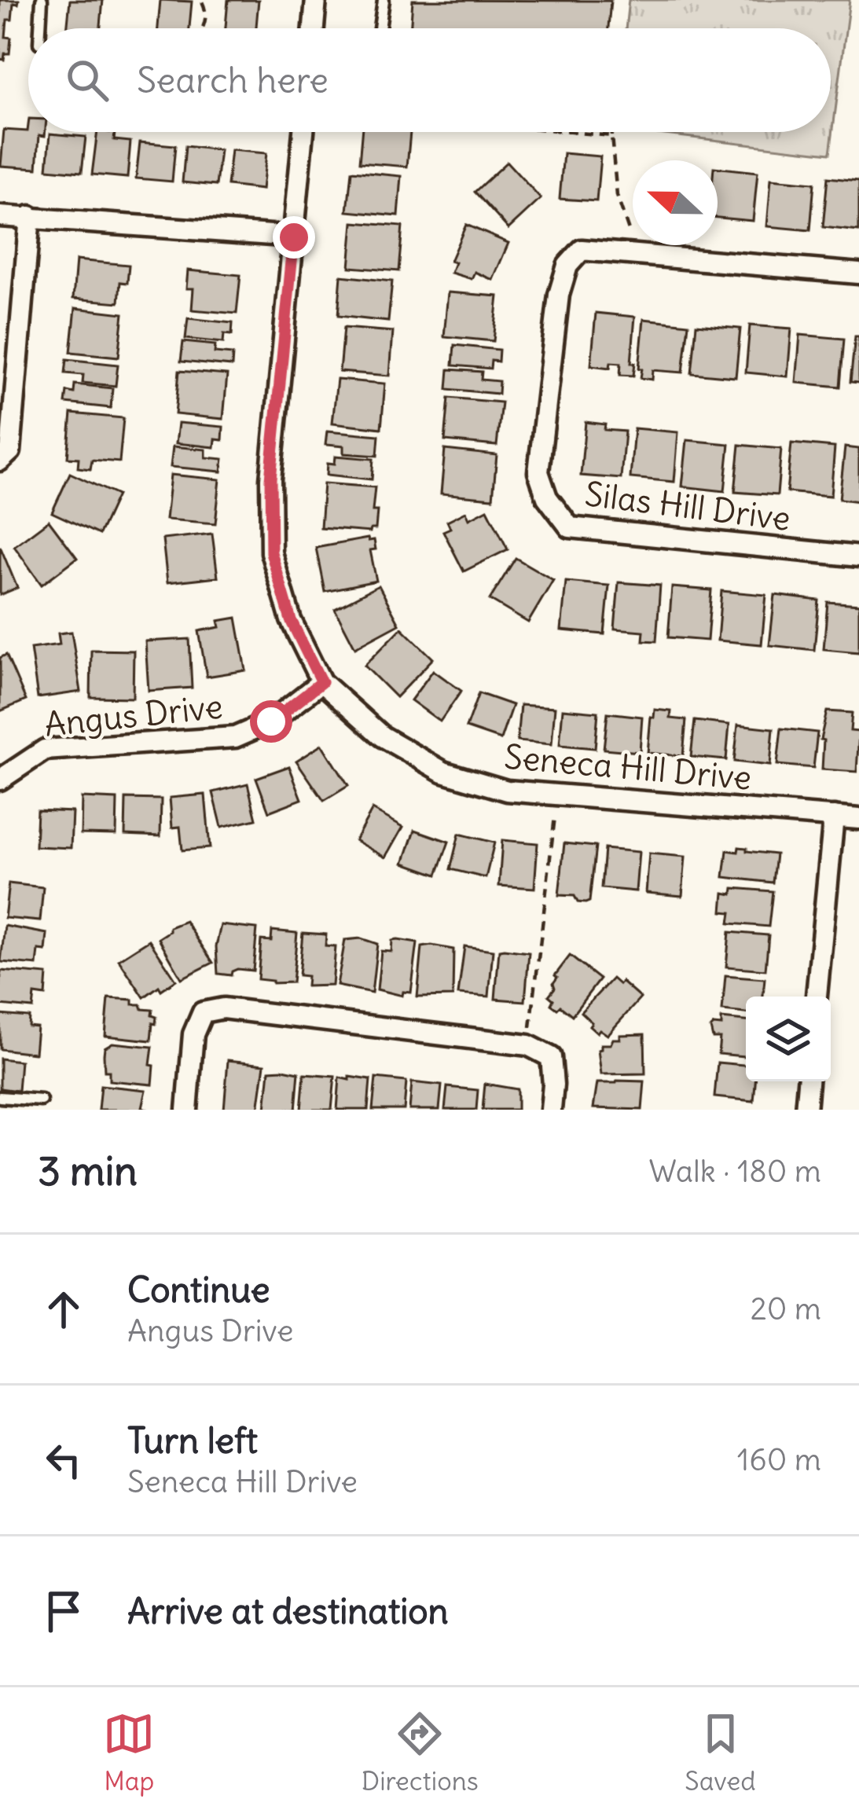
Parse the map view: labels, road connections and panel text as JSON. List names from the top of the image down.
{
  "streets": {
    "street": ["Silas Hill Drive", "Angus Drive", "Seneca Hill Drive"]
  },
  "crossings": [
    ["Angus Drive", "Seneca Hill Drive"]
  ],
  "north": "left",
  "page": {
    "search": "Search here",
    "heading": ["3 min", "Walk · 180 m"],
    "list": [
      ["Continue", "Angus Drive", "20 m"],
      ["Turn left", "Seneca Hill Drive", "160 m"],
      "Arrive at destination"
    ],
    "nav": ["Map", "Directions", "Saved"]
  }
}
